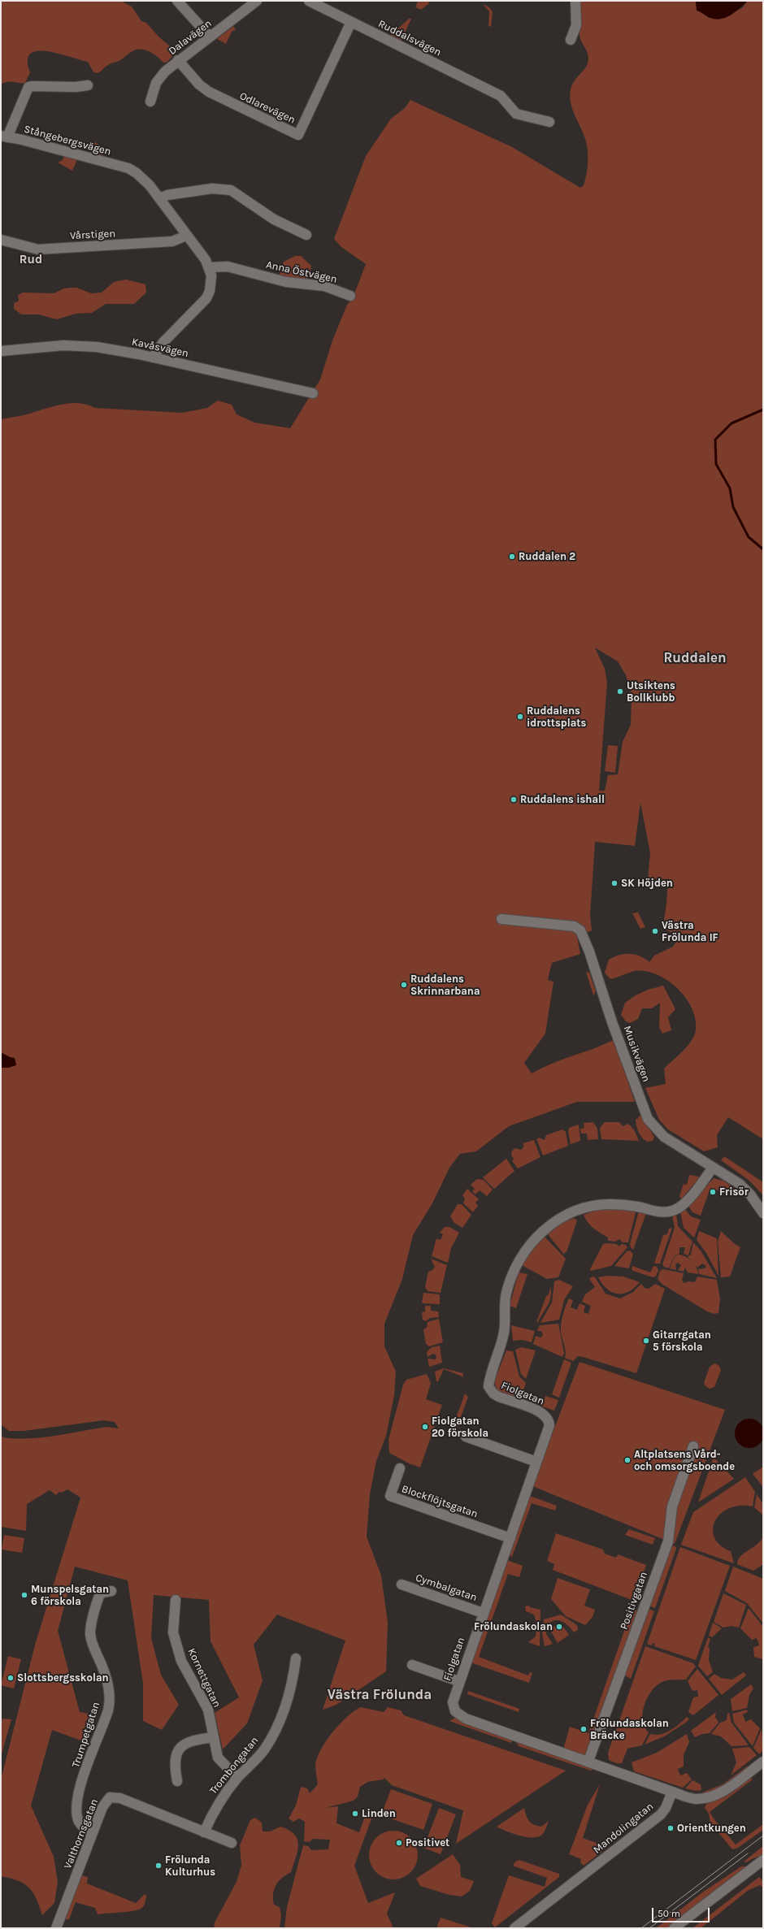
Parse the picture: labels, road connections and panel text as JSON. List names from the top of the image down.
{
  "streets": {
    "street": [
      "Dalavägen",
      "Ruddalsvägen",
      "Odlarevägen",
      "Stångebergsvägen",
      "Vårstigen",
      "Anna Östvägen",
      "Kavåsvägen",
      "Musikvägen",
      "Fiolgatan",
      "Blockflöjtsgatan",
      "Cymbalgatan",
      "Positivgatan",
      "Kornettgatan",
      "Trumpetgatan",
      "Trombongatan",
      "Mandolingatan",
      "Valthornsgatan"
    ]
  },
  "crossings": [
    ["Dalavägen", "Odlarevägen"],
    ["Ruddalsvägen", "Odlarevägen"],
    ["Musikvägen", "Fiolgatan"],
    ["Fiolgatan", "Blockflöjtsgatan"],
    ["Fiolgatan", "Cymbalgatan"],
    ["Fiolgatan", "Positivgatan"],
    ["Kornettgatan", "Trombongatan"],
    ["Trumpetgatan", "Valthornsgatan"],
    ["Trombongatan", "Valthornsgatan"]
  ],
  "districts": ["Rud", "Ruddalen", "Västra Frölunda"],
  "places": [
    "Ruddalen 2",
    "Utsiktens Bollklubb",
    "Ruddalens idrottsplats",
    "Ruddalens ishall",
    "SK Höjden",
    "Västra Frölunda IF",
    "Ruddalens Skrinnarbana",
    "Frisör",
    "Gitarrgatan 5 förskola",
    "Fiolgatan 20 förskola",
    "Altplatsens Vård- och omsorgsboende",
    "Munspelsgatan 6 förskola",
    "Frölundaskolan",
    "Slottsbergsskolan",
    "Frölundaskolan Bräcke",
    "Linden",
    "Orientkungen",
    "Positivet",
    "Frölunda Kulturhus"
  ],
  "scale_bar": "50 m"
}
